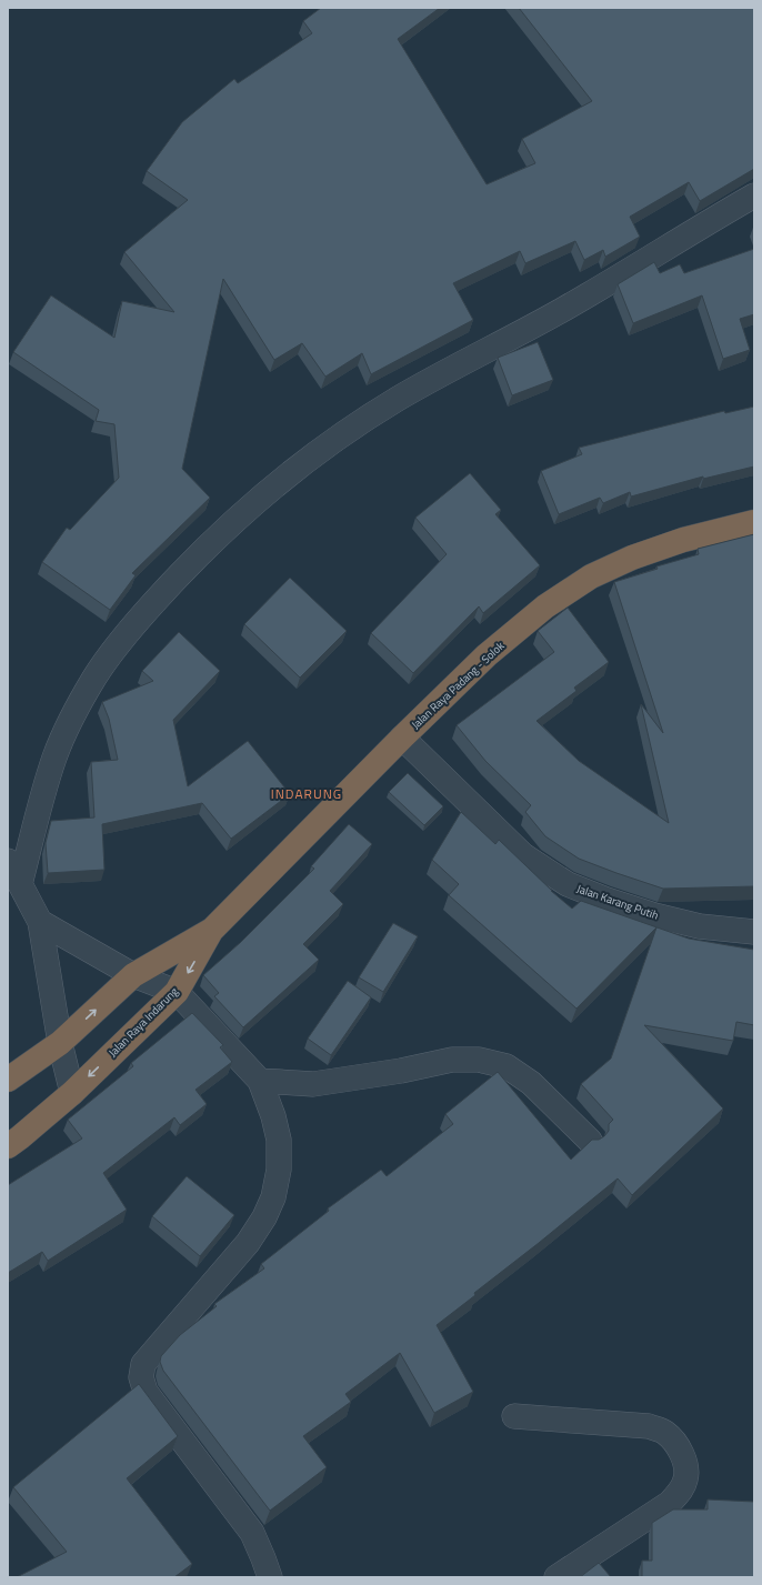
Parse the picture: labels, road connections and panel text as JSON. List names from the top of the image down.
{
  "streets": {
    "highway": ["Jalan Raya Padang - Solok", "Jalan Raya Indarung"],
    "street": ["Jalan Karang Putih"]
  },
  "crossings": [
    ["Jalan Raya Padang - Solok", "Jalan Karang Putih"],
    ["Jalan Raya Padang - Solok", "Jalan Raya Indarung"]
  ],
  "districts": ["INDARUNG"]
}
